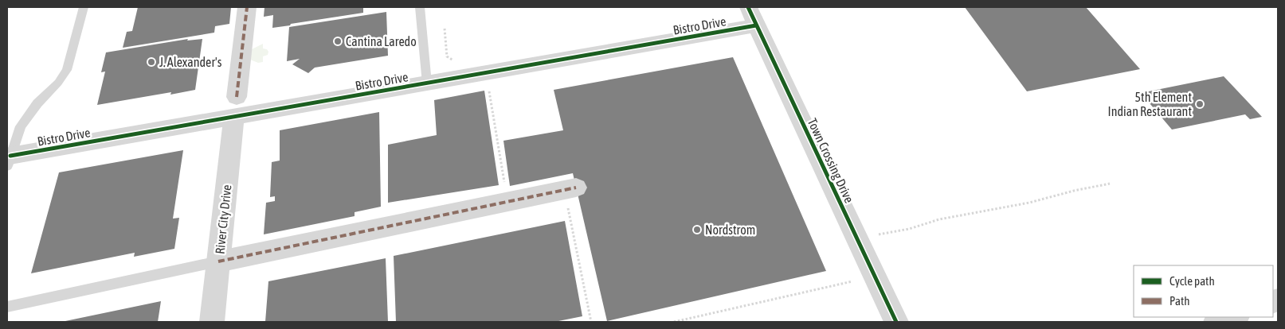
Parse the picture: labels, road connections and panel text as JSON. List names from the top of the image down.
{
  "streets": {
    "street": ["Bistro Drive", "Town Crossing Drive", "River City Drive"]
  },
  "crossings": [
    ["Bistro Drive", "Town Crossing Drive"],
    ["Bistro Drive", "River City Drive"]
  ],
  "places": [
    "Cantina Laredo",
    "J. Alexander's",
    "5th Element Indian Restaurant",
    "Nordstrom"
  ],
  "legend": ["Cycle path", "Path"]
}
